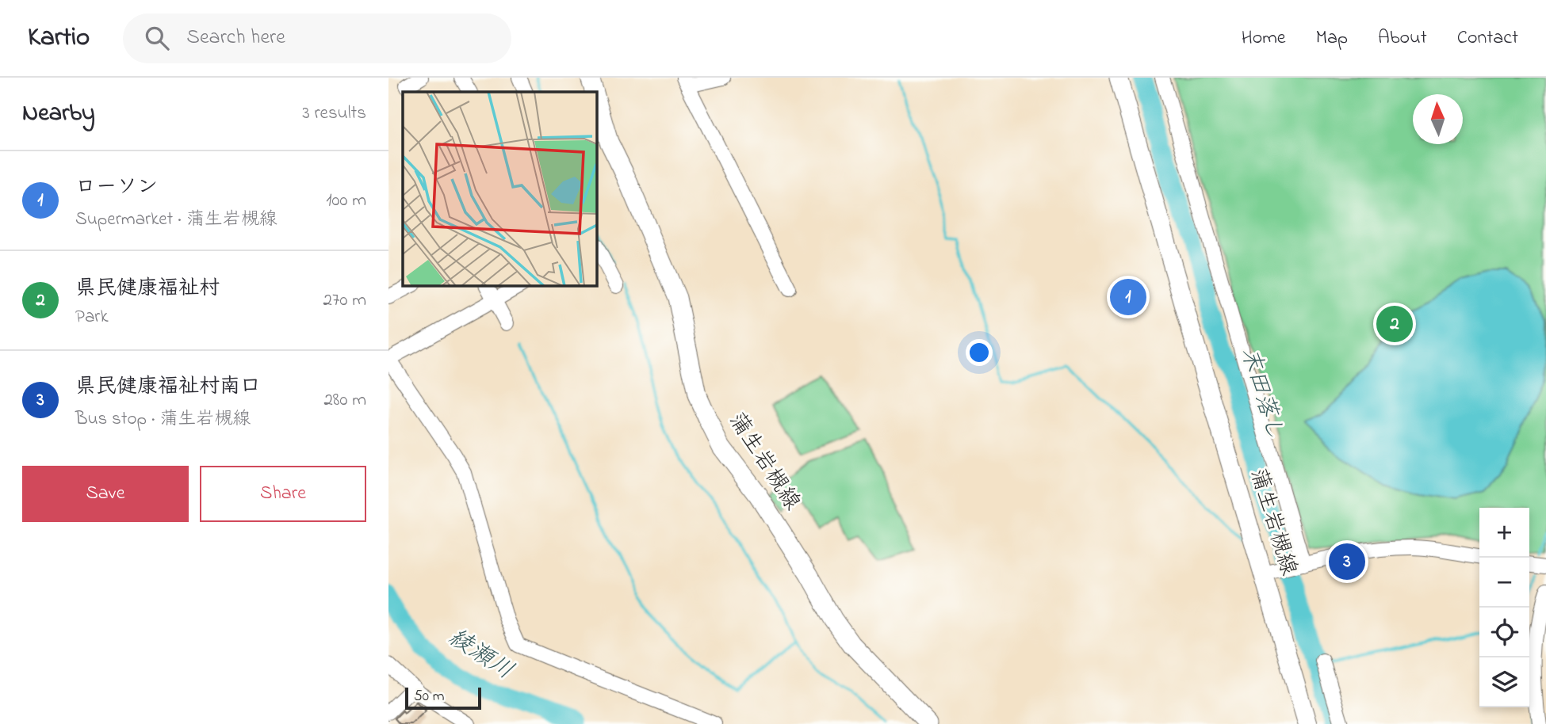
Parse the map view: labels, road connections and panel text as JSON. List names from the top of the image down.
{
  "streets": {
    "main road": ["蒲生岩槻線"]
  },
  "water": ["末田落し", "綾瀬川"],
  "scale_bar": "50 m",
  "north": "top",
  "page": {
    "header": "Kartio",
    "search": "Search here",
    "nav": [
      "Home",
      "Map",
      "About",
      "Contact"
    ],
    "heading": ["Nearby", "3 results"],
    "list": [
      {
        "mark": "1",
        "name": "ローソン",
        "note": "Supermarket · 蒲生岩槻線",
        "value": "100 m"
      },
      {
        "mark": "2",
        "name": "県民健康福祉村",
        "note": "Park",
        "value": "270 m"
      },
      {
        "mark": "3",
        "name": "県民健康福祉村南口",
        "note": "Bus stop · 蒲生岩槻線",
        "value": "280 m"
      }
    ],
    "pins": ["1", "2", "3"],
    "buttons": ["Save", "Share"],
    "map_buttons": ["+", "−"],
    "scale": "50 m"
  }
}
